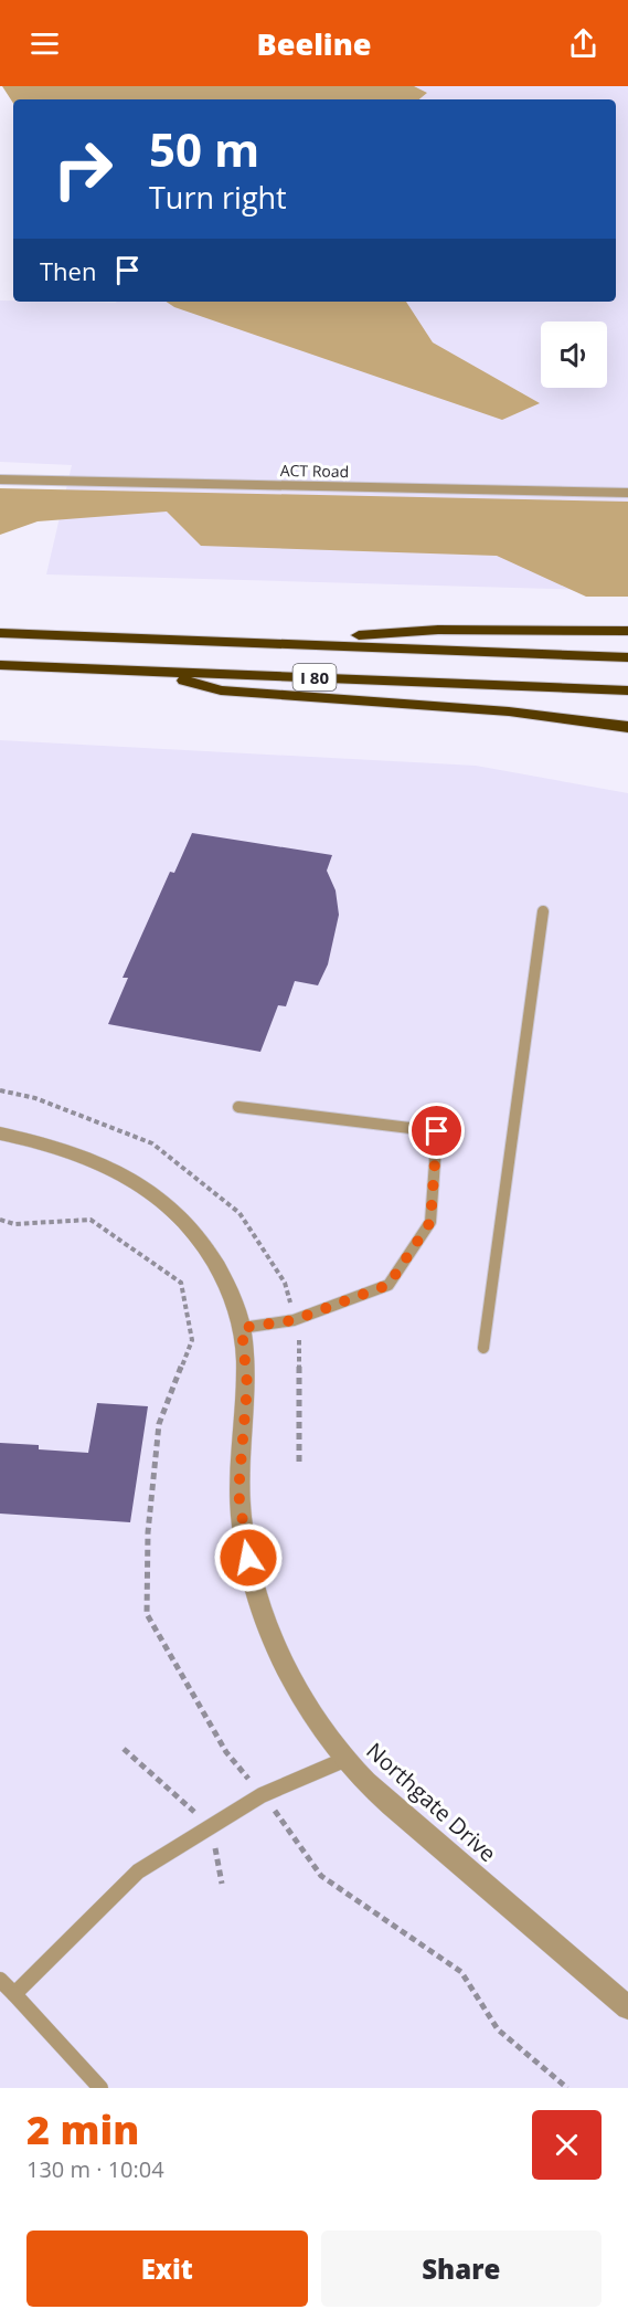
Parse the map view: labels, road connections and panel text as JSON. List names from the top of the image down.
{
  "streets": {
    "highway": ["I 80"],
    "street": ["Northgate Drive"],
    "lane": ["ACT Road"]
  },
  "page": {
    "header": "Beeline",
    "turn": ["50 m", "Turn right"],
    "then": "Then",
    "heading": ["2 min", "130 m · 10:04"],
    "buttons": ["Exit", "Share"]
  }
}
